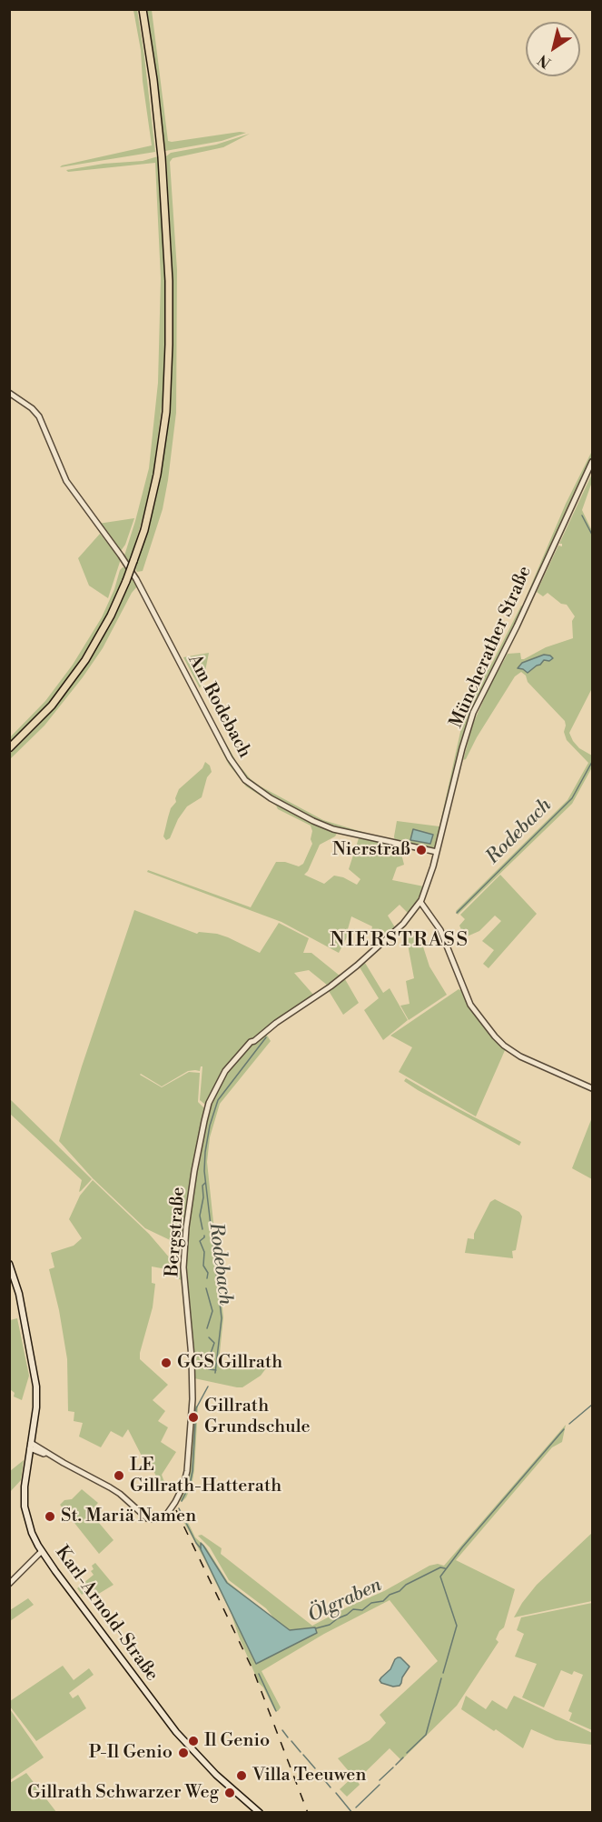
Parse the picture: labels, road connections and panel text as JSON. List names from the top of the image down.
{
  "streets": {
    "main road": ["Karl-Arnold-Straße"],
    "street": ["Müncherather Straße", "Am Rodebach", "Bergstraße"]
  },
  "crossings": [
    ["Müncherather Straße", "Am Rodebach"],
    ["Bergstraße", "Karl-Arnold-Straße"]
  ],
  "districts": ["NIERSTRASS"],
  "water": ["Rodebach", "Ölgraben"],
  "places": [
    "Nierstraß",
    "GGS Gillrath",
    "Gillrath Grundschule",
    "LE Gillrath-Hatterath",
    "St. Mariä Namen",
    "Il Genio",
    "P-Il Genio",
    "Villa Teeuwen",
    "Gillrath Schwarzer Weg"
  ],
  "north": "bottom left"
}
